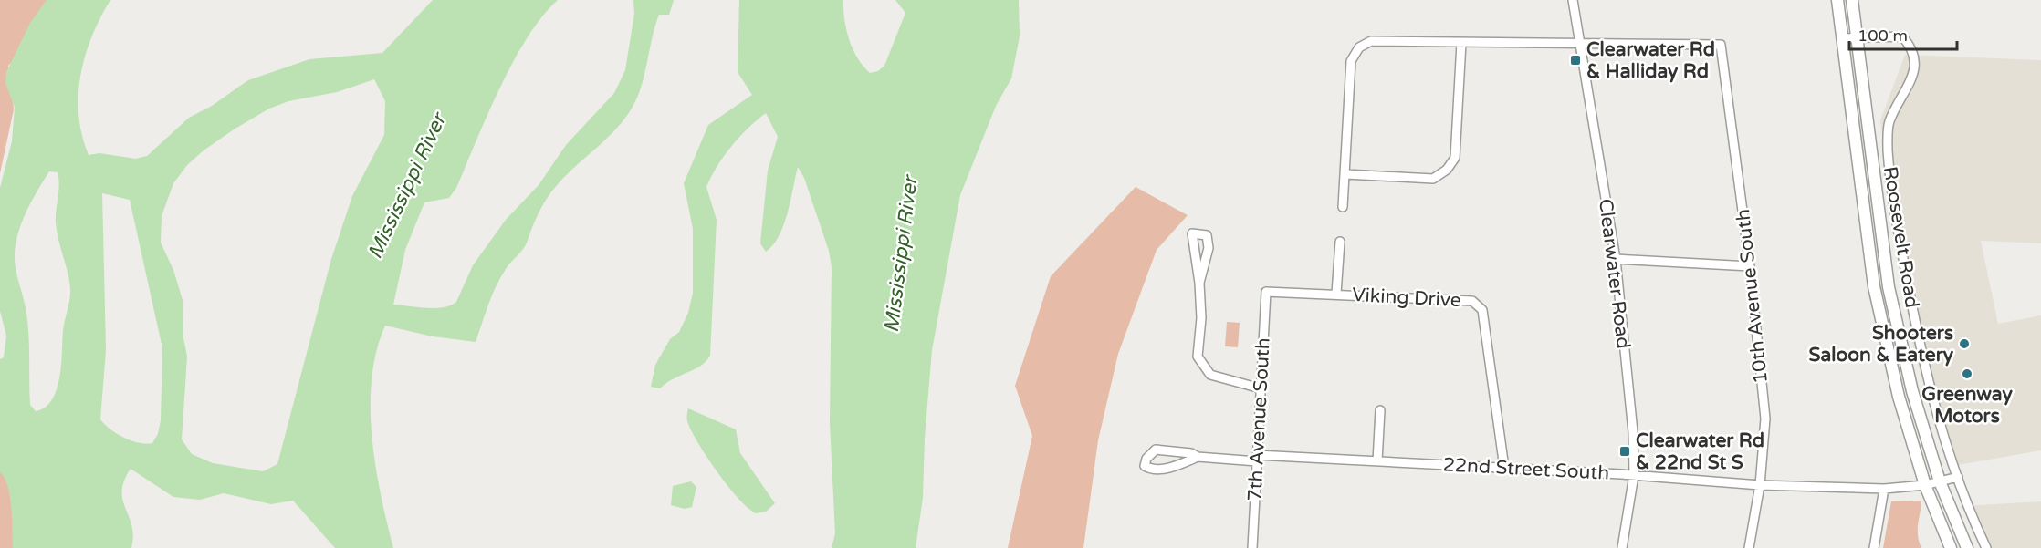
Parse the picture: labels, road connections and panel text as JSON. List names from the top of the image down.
{
  "streets": {
    "main road": ["Roosevelt Road"],
    "street": [
      "Clearwater Road",
      "10th Avenue South",
      "Viking Drive",
      "7th Avenue South",
      "22nd Street South"
    ]
  },
  "crossings": [
    ["Roosevelt Road", "22nd Street South"],
    ["Clearwater Road", "10th Avenue South"],
    ["Clearwater Road", "22nd Street South"],
    ["10th Avenue South", "22nd Street South"],
    ["Viking Drive", "7th Avenue South"],
    ["Viking Drive", "22nd Street South"],
    ["7th Avenue South", "22nd Street South"]
  ],
  "water": ["Mississippi River"],
  "places": {
    "transit": ["Clearwater Rd & Halliday Rd", "Clearwater Rd & 22nd St S"],
    "other": ["Shooters Saloon & Eatery", "Greenway Motors"]
  },
  "scale_bar": "100 m"
}
